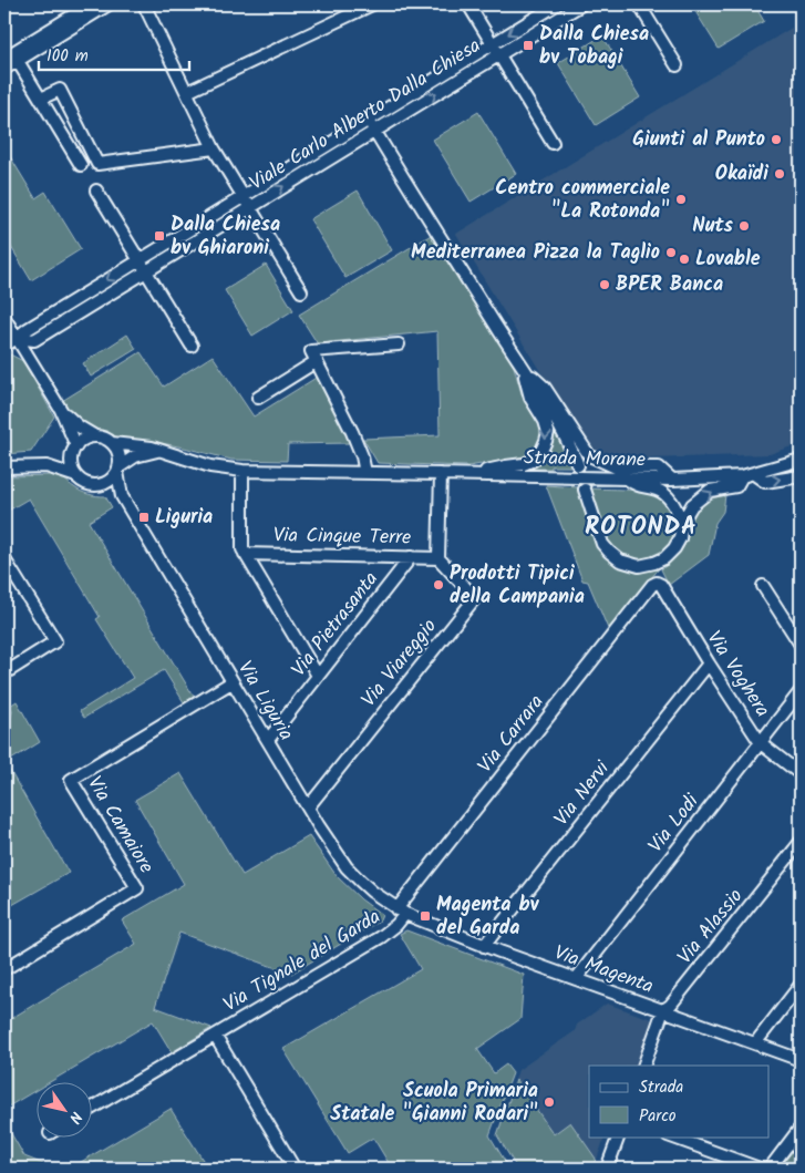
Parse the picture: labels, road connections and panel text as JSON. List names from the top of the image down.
{
  "streets": {
    "street": [
      "Viale Carlo Alberto Dalla Chiesa",
      "Strada Morane",
      "Via Cinque Terre",
      "Via Pietrasanta",
      "Via Viareggio",
      "Via Voghera",
      "Via Liguria",
      "Via Carrara",
      "Via Nervi",
      "Via Lodi",
      "Via Camaiore",
      "Via Alassio",
      "Via Tignale del Garda",
      "Via Magenta"
    ]
  },
  "crossings": [
    ["Strada Morane", "Via Liguria"],
    ["Via Cinque Terre", "Via Pietrasanta"],
    ["Via Cinque Terre", "Via Viareggio"],
    ["Via Pietrasanta", "Via Liguria"],
    ["Via Viareggio", "Via Liguria"],
    ["Via Voghera", "Via Carrara"],
    ["Via Voghera", "Via Nervi"],
    ["Via Voghera", "Via Lodi"],
    ["Via Liguria", "Via Carrara"],
    ["Via Liguria", "Via Camaiore"],
    ["Via Liguria", "Via Tignale del Garda"],
    ["Via Liguria", "Via Magenta"],
    ["Via Carrara", "Via Tignale del Garda"],
    ["Via Carrara", "Via Magenta"],
    ["Via Nervi", "Via Magenta"],
    ["Via Lodi", "Via Magenta"],
    ["Via Alassio", "Via Magenta"],
    ["Via Tignale del Garda", "Via Magenta"]
  ],
  "districts": ["ROTONDA"],
  "places": {
    "transit": [
      "Dalla Chiesa bv Tobagi",
      "Dalla Chiesa bv Ghiaroni",
      "Liguria",
      "Magenta bv del Garda"
    ],
    "other": [
      "Giunti al Punto",
      "Okaïdi",
      "Centro commerciale \"La Rotonda\"",
      "Nuts",
      "Mediterranea Pizza la Taglio",
      "Lovable",
      "BPER Banca",
      "Prodotti Tipici della Campania",
      "Scuola Primaria Statale \"Gianni Rodari\""
    ]
  },
  "legend": ["Strada", "Parco"],
  "scale_bar": "100 m",
  "north": "bottom right"
}
